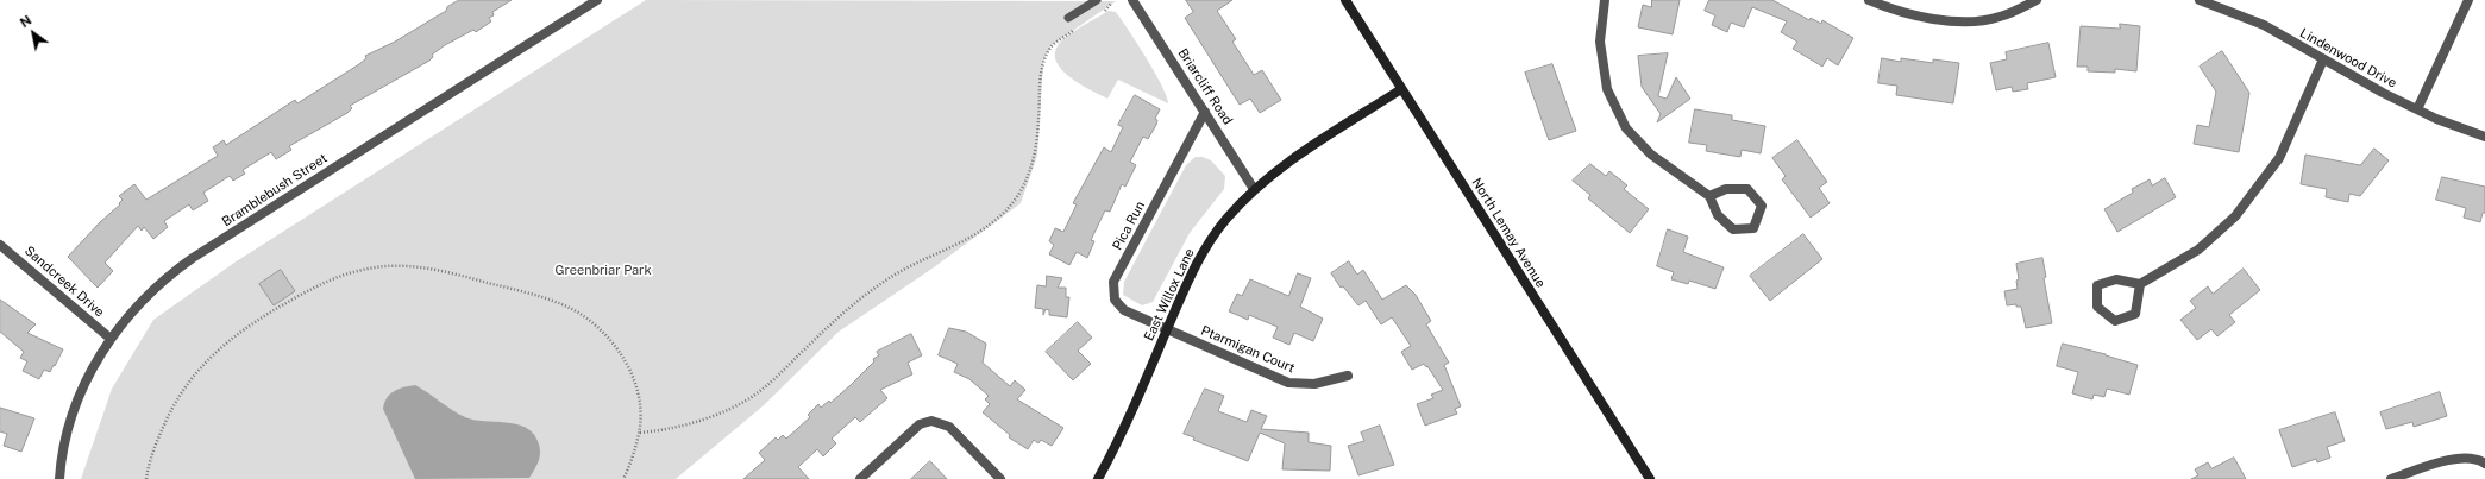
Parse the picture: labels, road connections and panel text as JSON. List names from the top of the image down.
{
  "streets": {
    "main road": ["North Lemay Avenue", "East Willox Lane"],
    "street": [
      "Lindenwood Drive",
      "Briarcliff Road",
      "Bramblebush Street",
      "Pica Run",
      "Sandcreek Drive",
      "Ptarmigan Court"
    ]
  },
  "crossings": [
    ["Briarcliff Road", "Pica Run"],
    ["Briarcliff Road", "East Willox Lane"],
    ["Bramblebush Street", "Sandcreek Drive"],
    ["Pica Run", "East Willox Lane"],
    ["Pica Run", "Ptarmigan Court"],
    ["North Lemay Avenue", "East Willox Lane"],
    ["East Willox Lane", "Ptarmigan Court"]
  ],
  "parks": ["Greenbriar Park"],
  "north": "top left"
}
